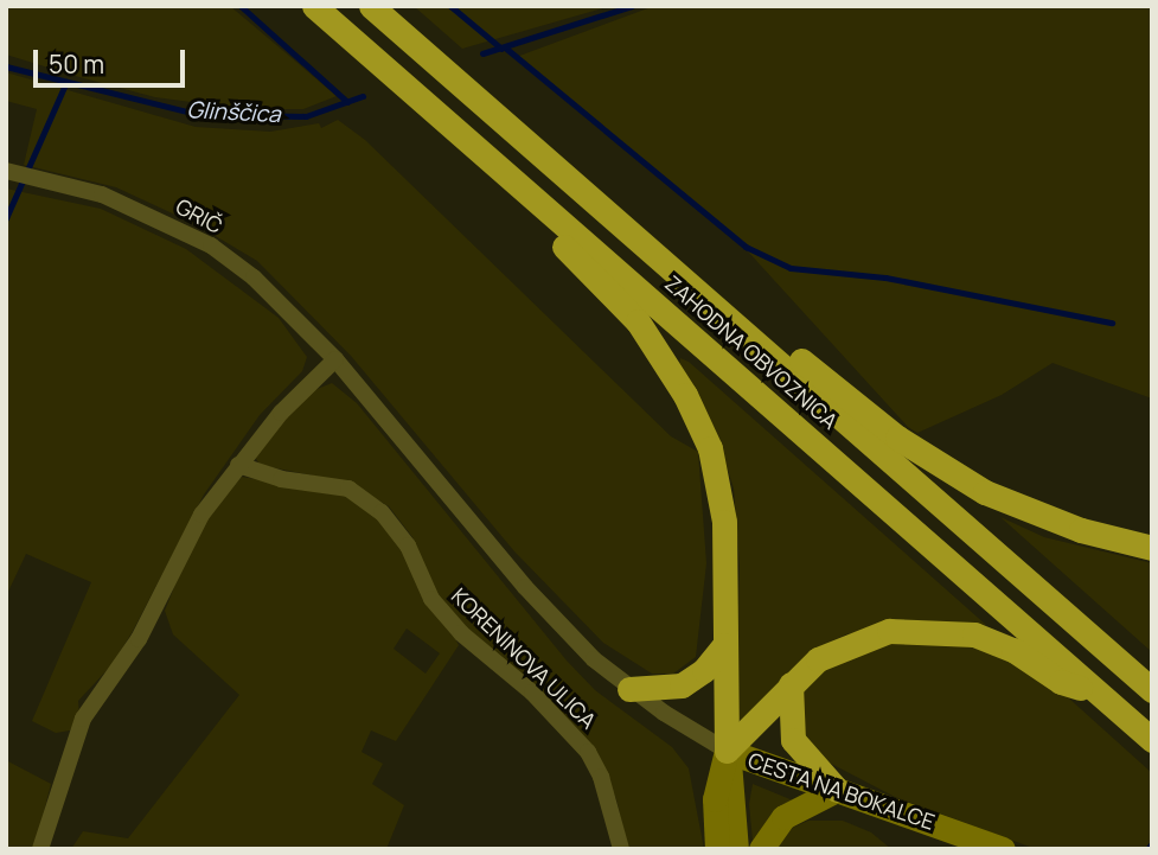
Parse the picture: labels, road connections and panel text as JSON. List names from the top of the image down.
{
  "streets": {
    "highway": ["ZAHODNA OBVOZNICA"],
    "main road": ["CESTA NA BOKALCE"],
    "street": ["GRIČ", "KORENINOVA ULICA"]
  },
  "crossings": [
    ["GRIČ", "CESTA NA BOKALCE"]
  ],
  "water": ["Glinščica"],
  "scale_bar": "50 m"
}
